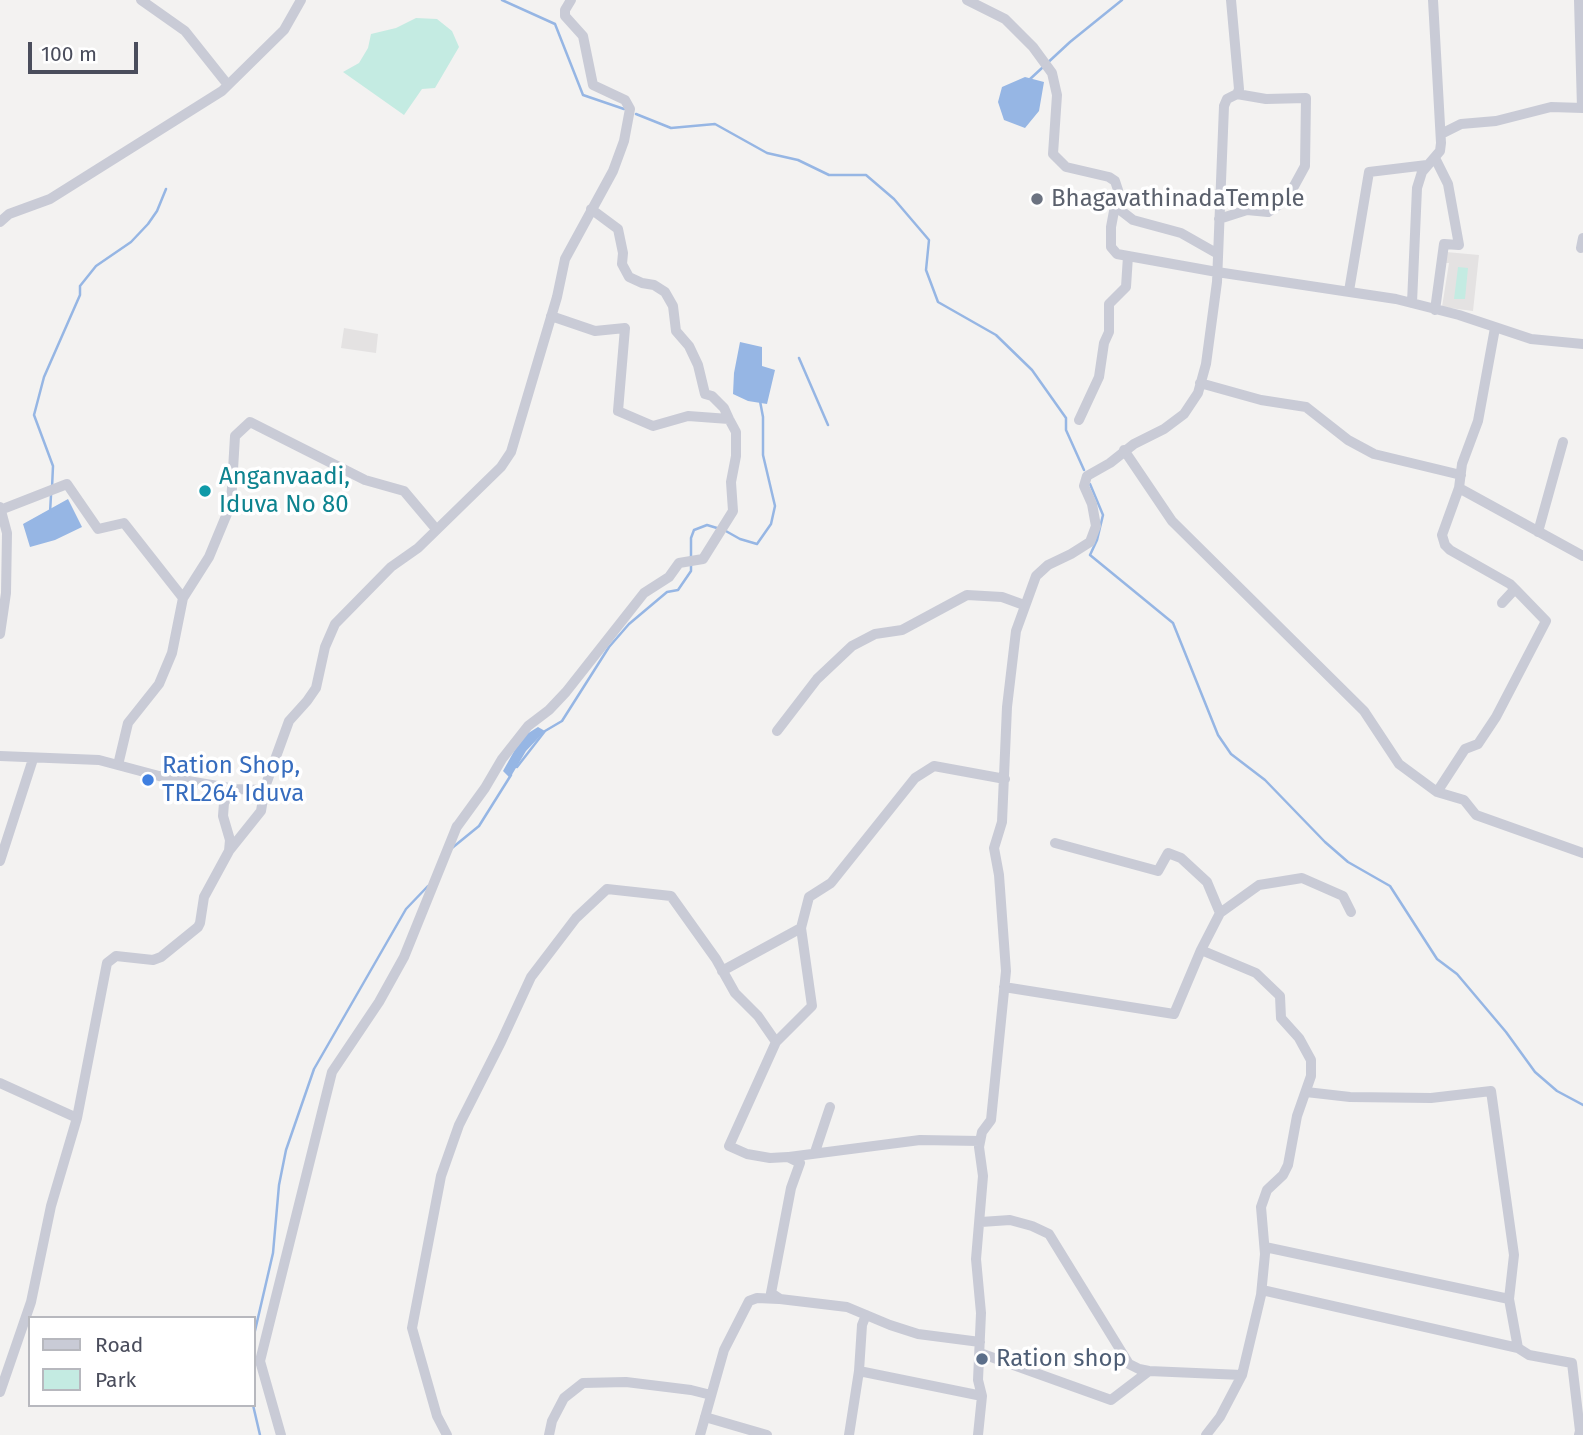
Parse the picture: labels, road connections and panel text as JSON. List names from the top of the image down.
{
  "places": [
    "BhagavathinadaTemple",
    "Anganvaadi, Iduva No 80",
    "Ration Shop, TRL264 Iduva",
    "Ration shop"
  ],
  "legend": ["Road", "Park"],
  "scale_bar": "100 m"
}
